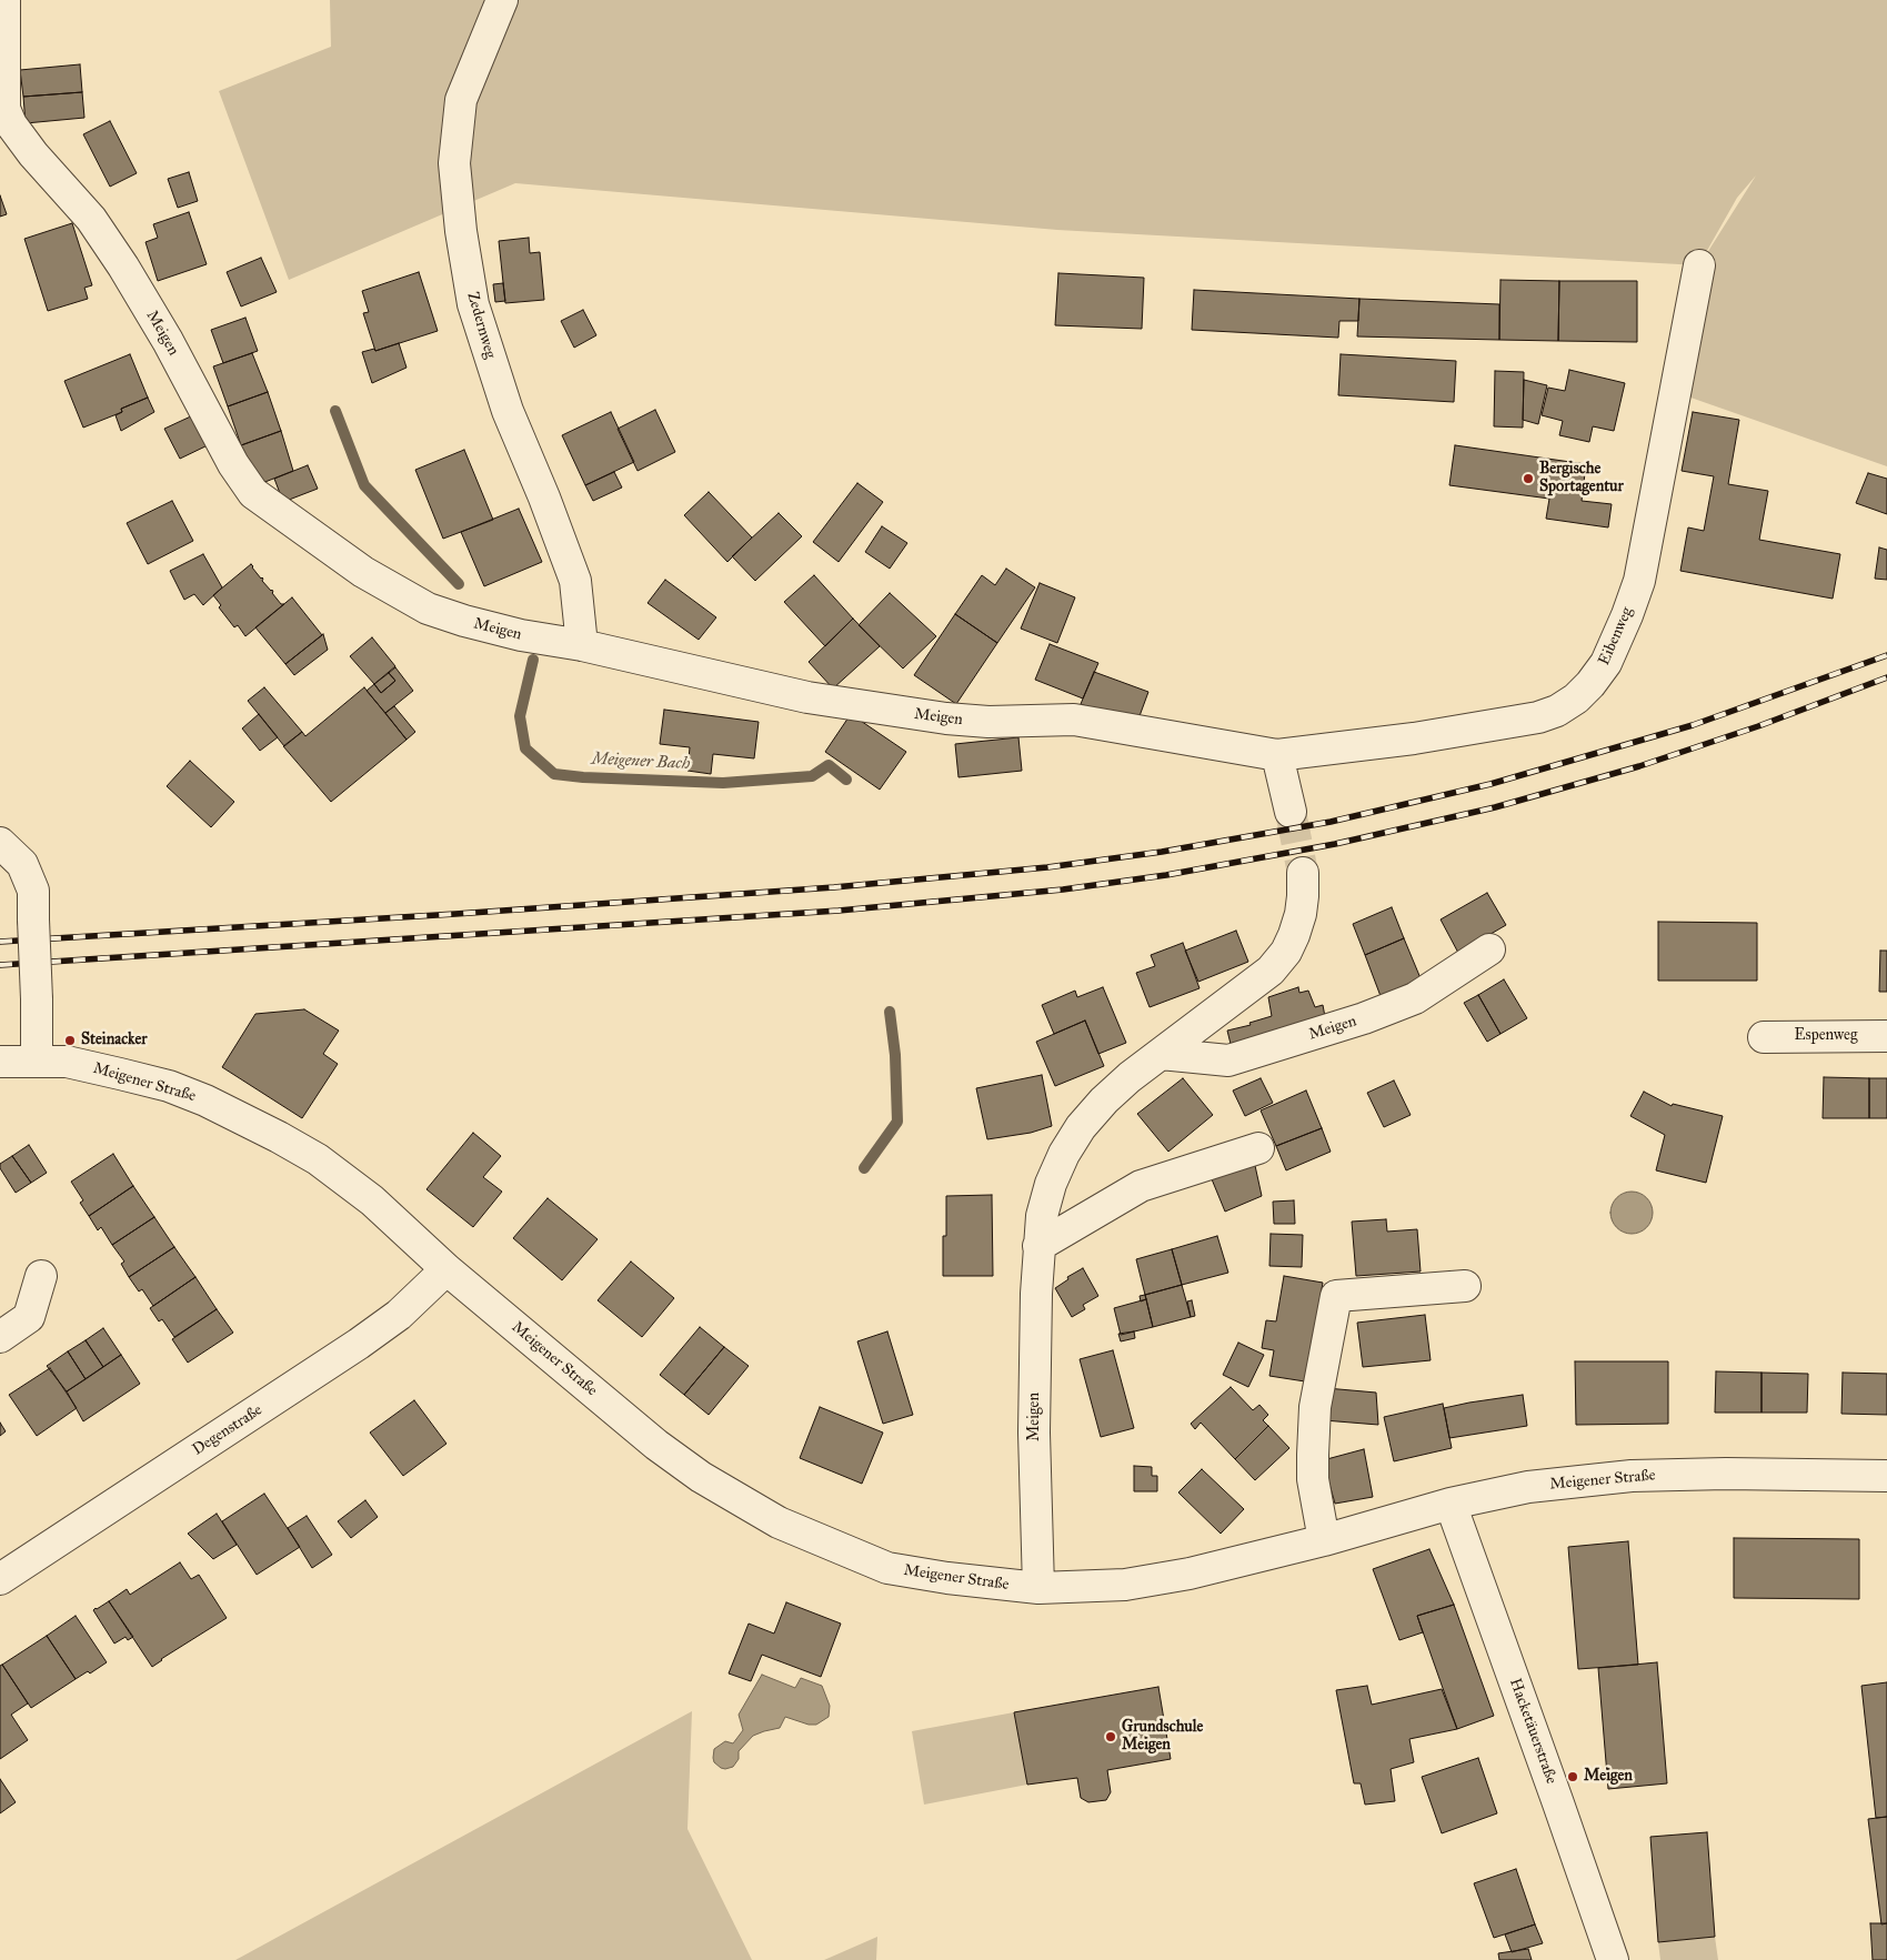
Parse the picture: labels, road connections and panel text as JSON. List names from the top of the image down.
{
  "streets": {
    "street": [
      "Zedernweg",
      "Meigen",
      "Eibenweg",
      "Espenweg",
      "Meigener Straße",
      "Degenstraße",
      "Hacketäuerstraße"
    ]
  },
  "crossings": [
    ["Zedernweg", "Meigen"],
    ["Meigen", "Eibenweg"],
    ["Meigen", "Meigener Straße"],
    ["Meigener Straße", "Degenstraße"],
    ["Meigener Straße", "Hacketäuerstraße"]
  ],
  "water": ["Meigener Bach"],
  "places": [
    "Bergische Sportagentur",
    "Steinacker",
    "Grundschule Meigen",
    "Meigen"
  ]
}
